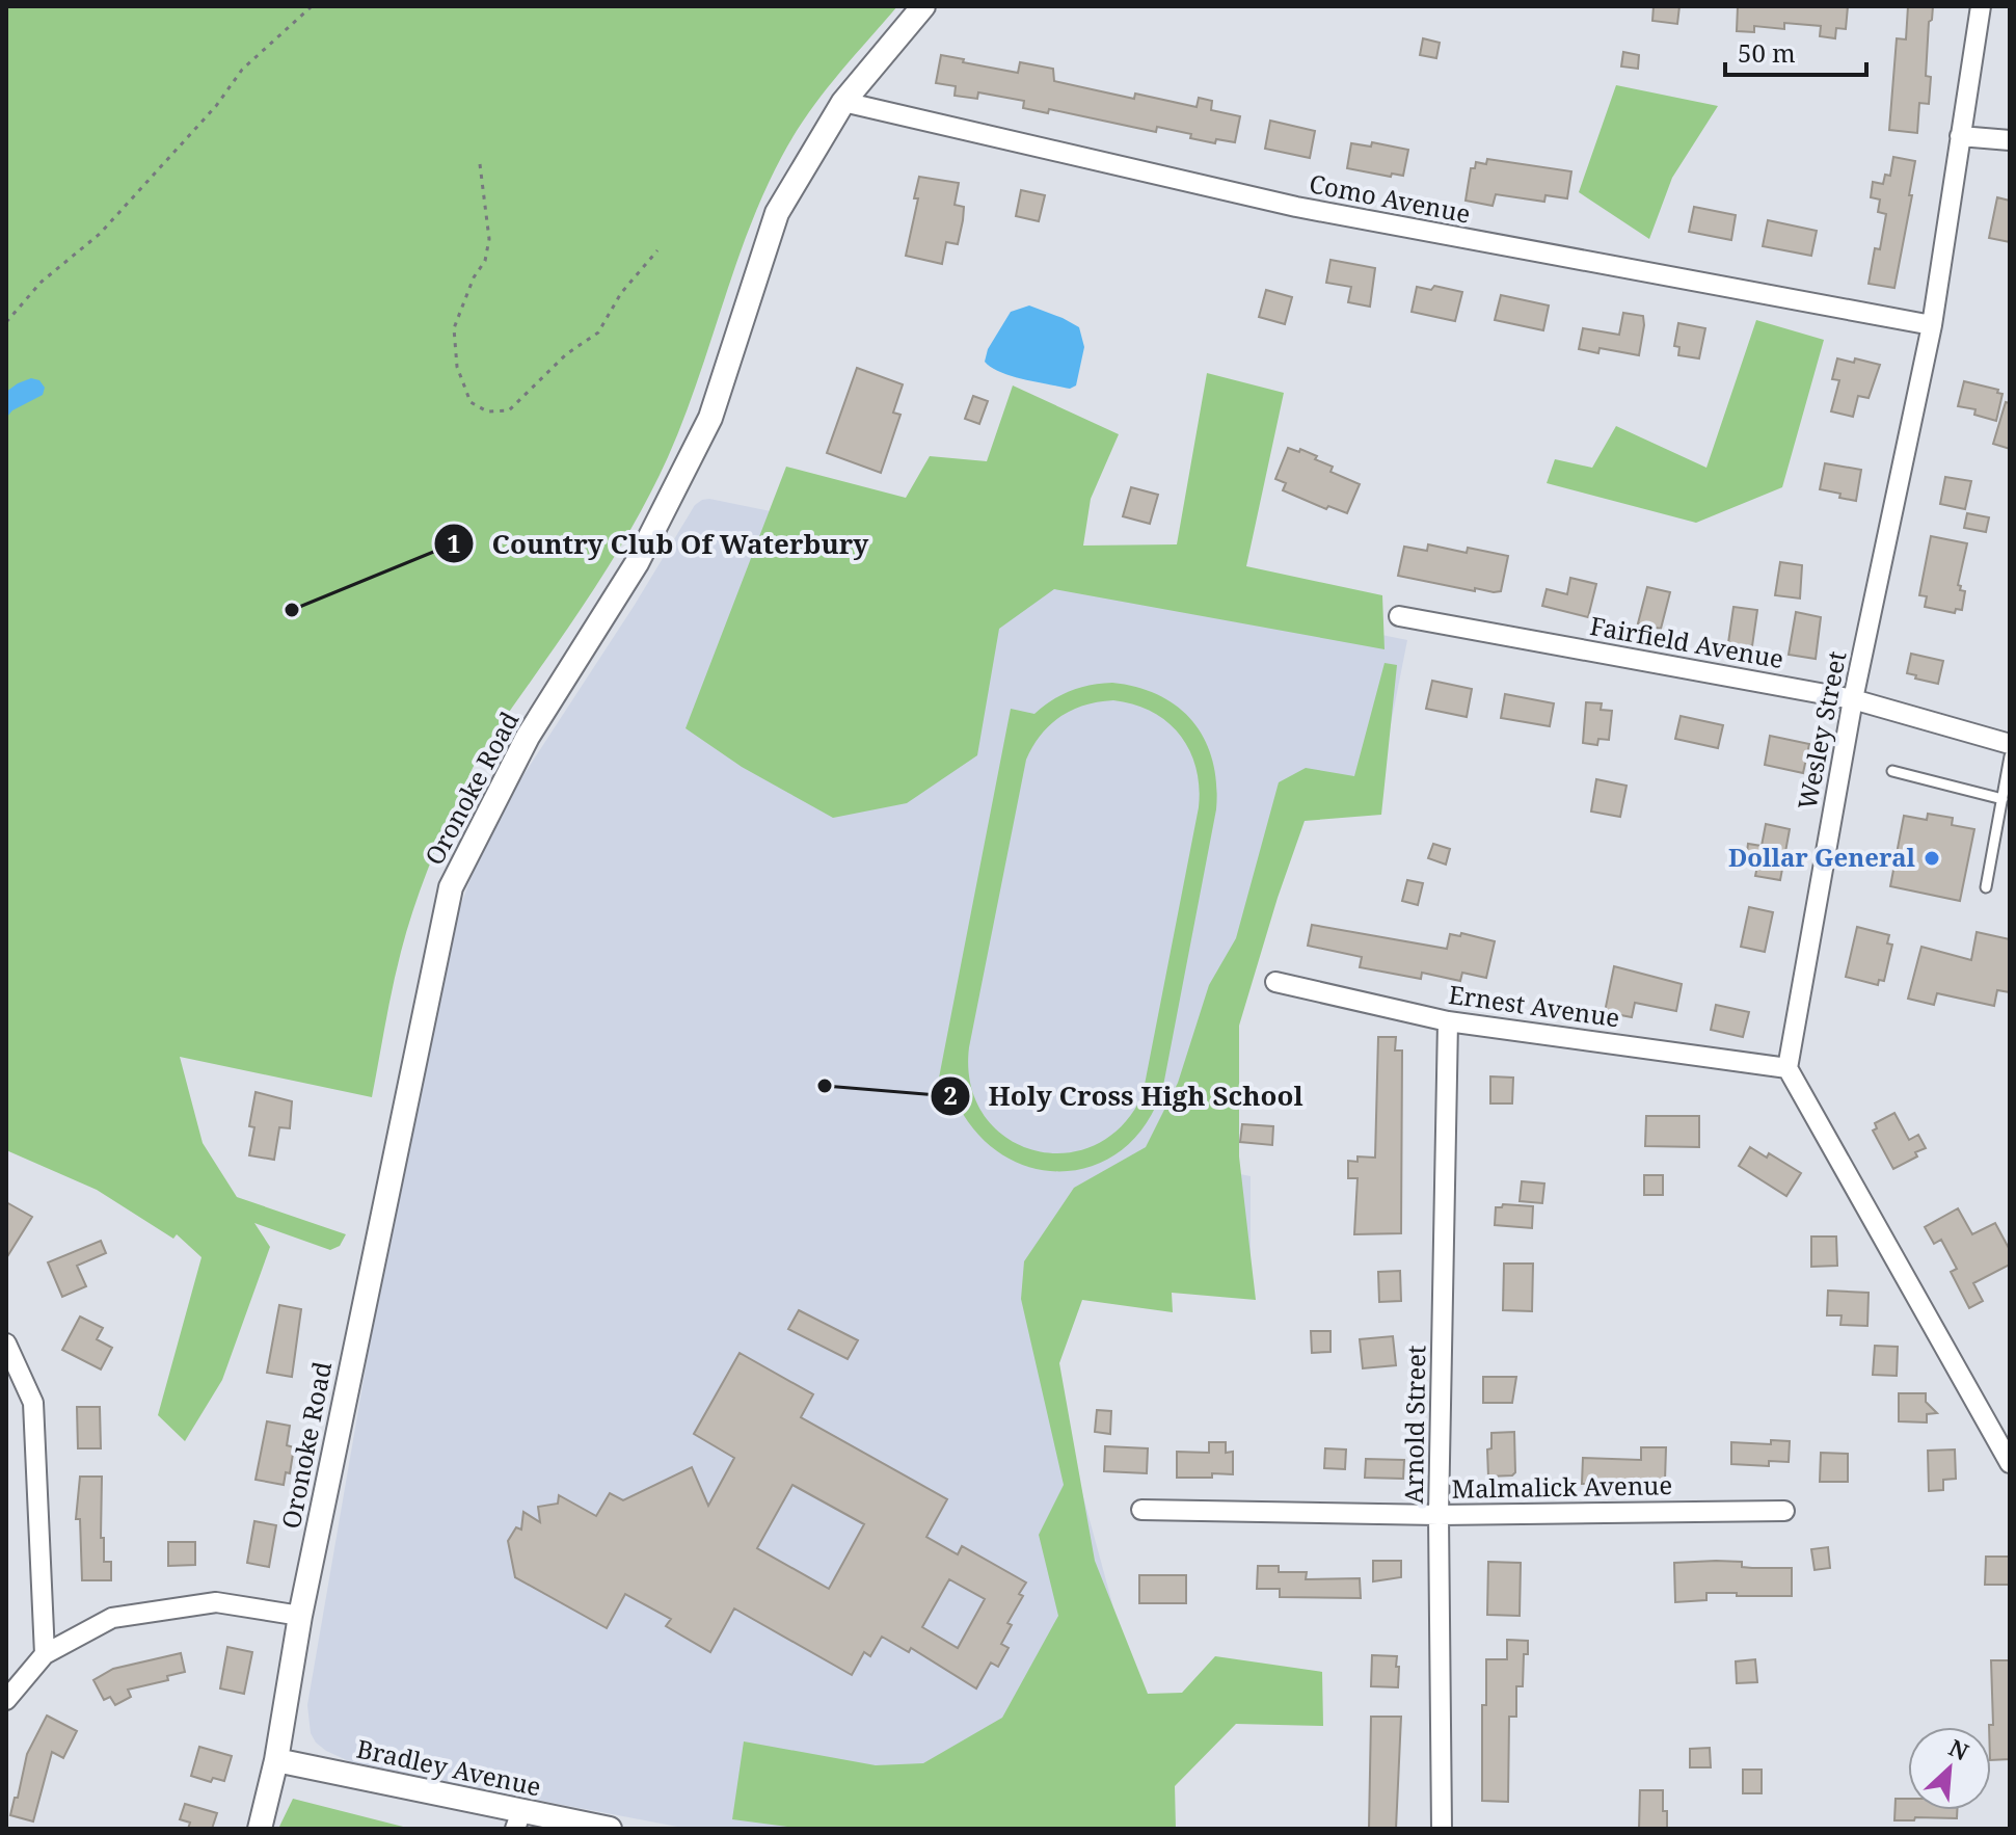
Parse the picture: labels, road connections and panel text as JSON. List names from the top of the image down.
{
  "streets": {
    "street": [
      "Como Avenue",
      "Fairfield Avenue",
      "Wesley Street",
      "Oronoke Road",
      "Ernest Avenue",
      "Arnold Street",
      "Malmalick Avenue",
      "Bradley Avenue"
    ]
  },
  "crossings": [
    ["Como Avenue", "Wesley Street"],
    ["Como Avenue", "Oronoke Road"],
    ["Fairfield Avenue", "Wesley Street"],
    ["Wesley Street", "Ernest Avenue"],
    ["Oronoke Road", "Bradley Avenue"],
    ["Ernest Avenue", "Arnold Street"],
    ["Arnold Street", "Malmalick Avenue"]
  ],
  "places": ["Country Club Of Waterbury", "Dollar General", "Holy Cross High School"],
  "scale_bar": "50 m",
  "north": "top right"
}
